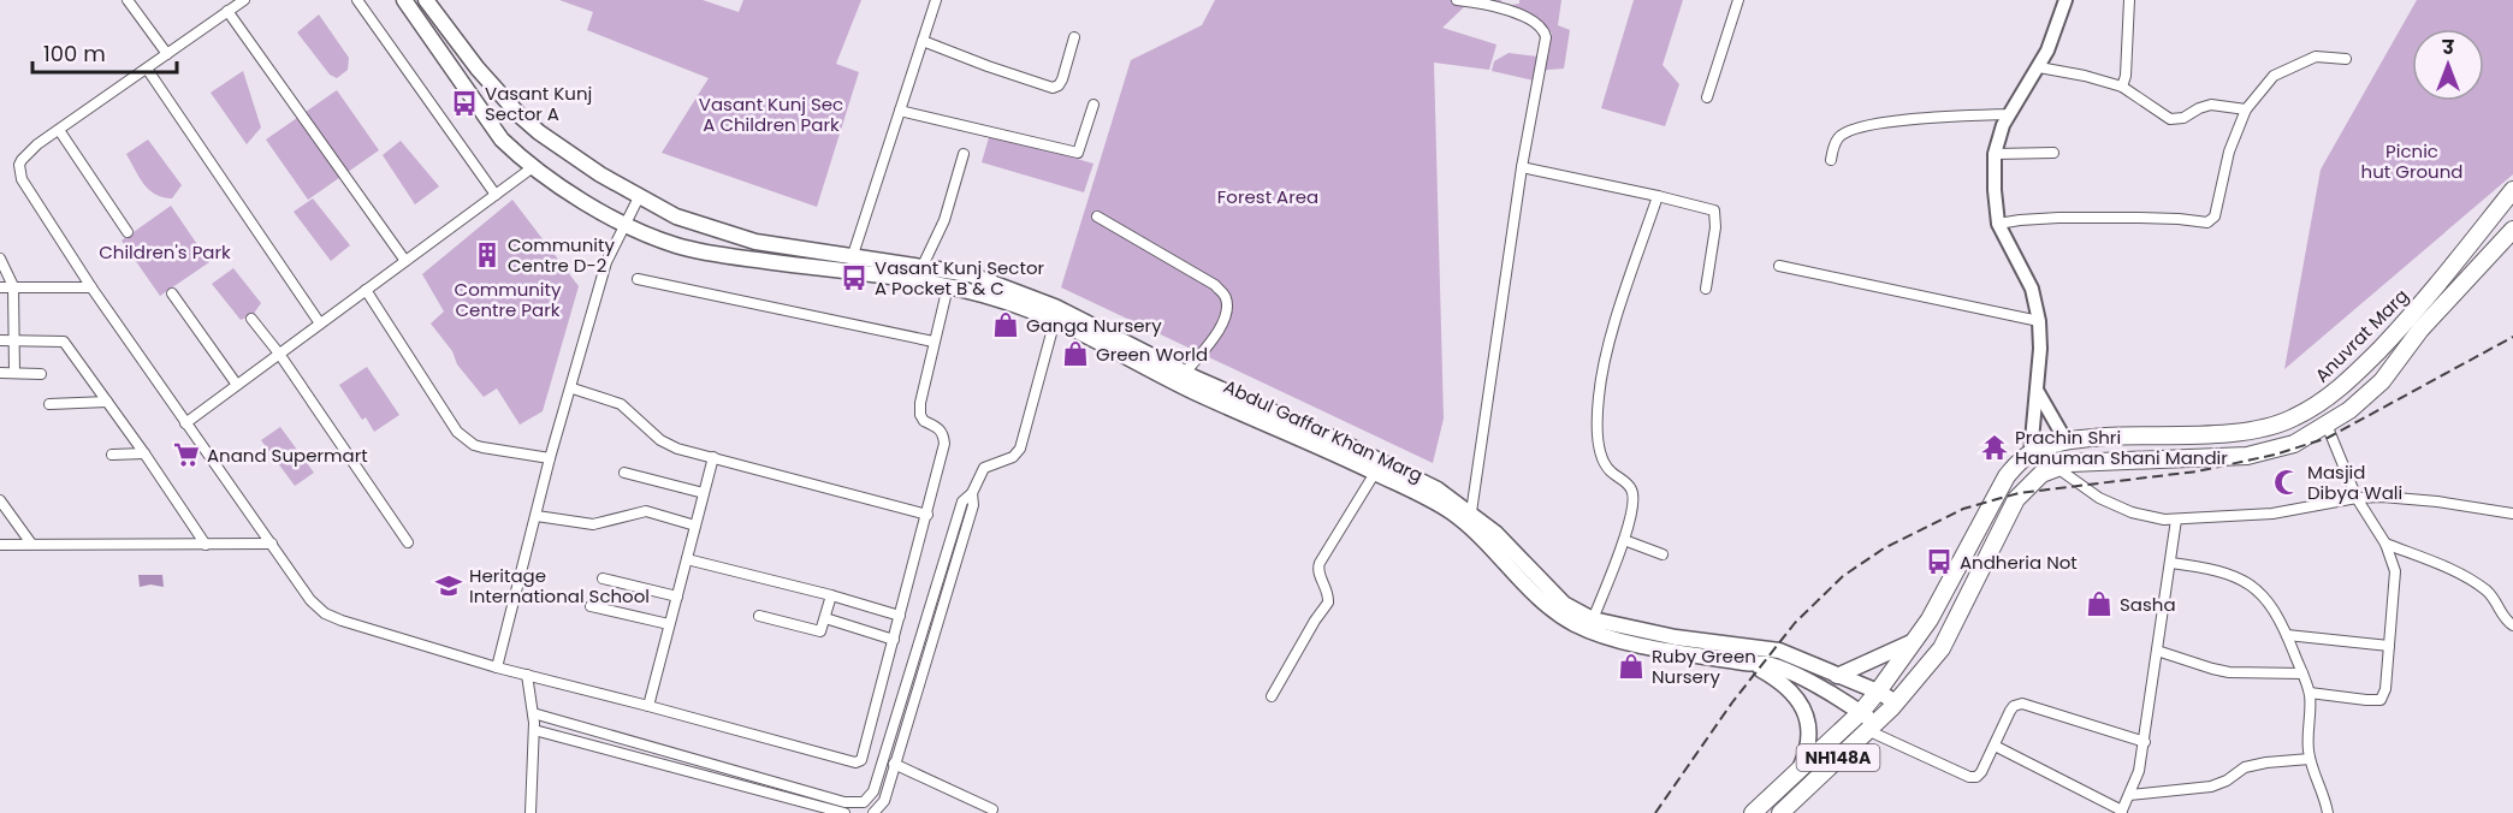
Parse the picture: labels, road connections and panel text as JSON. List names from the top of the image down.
{
  "streets": {
    "highway": ["Anuvrat Marg", "NH148A"],
    "main road": ["Abdul Gaffar Khan Marg"]
  },
  "crossings": [
    ["Anuvrat Marg", "Abdul Gaffar Khan Marg"],
    ["Anuvrat Marg", "NH148A"],
    ["Abdul Gaffar Khan Marg", "NH148A"]
  ],
  "parks": [
    "Vasant Kunj Sec A Children Park",
    "Picnic hut Ground",
    "Forest Area",
    "Children's Park",
    "Community Centre Park"
  ],
  "places": {
    "bus stop": ["Vasant Kunj Sector A", "Vasant Kunj Sector A Pocket B & C", "Andheria Not"],
    "building": ["Community Centre D-2"],
    "shop": [
      "Ganga Nursery",
      "Green World",
      "Sasha",
      "Ruby Green Nursery"
    ],
    "temple": ["Prachin Shri Hanuman Shani Mandir"],
    "supermarket": ["Anand Supermart"],
    "mosque": ["Masjid Dibya Wali"],
    "school or university": ["Heritage International School"]
  },
  "scale_bar": "100 m",
  "north": "top"
}
